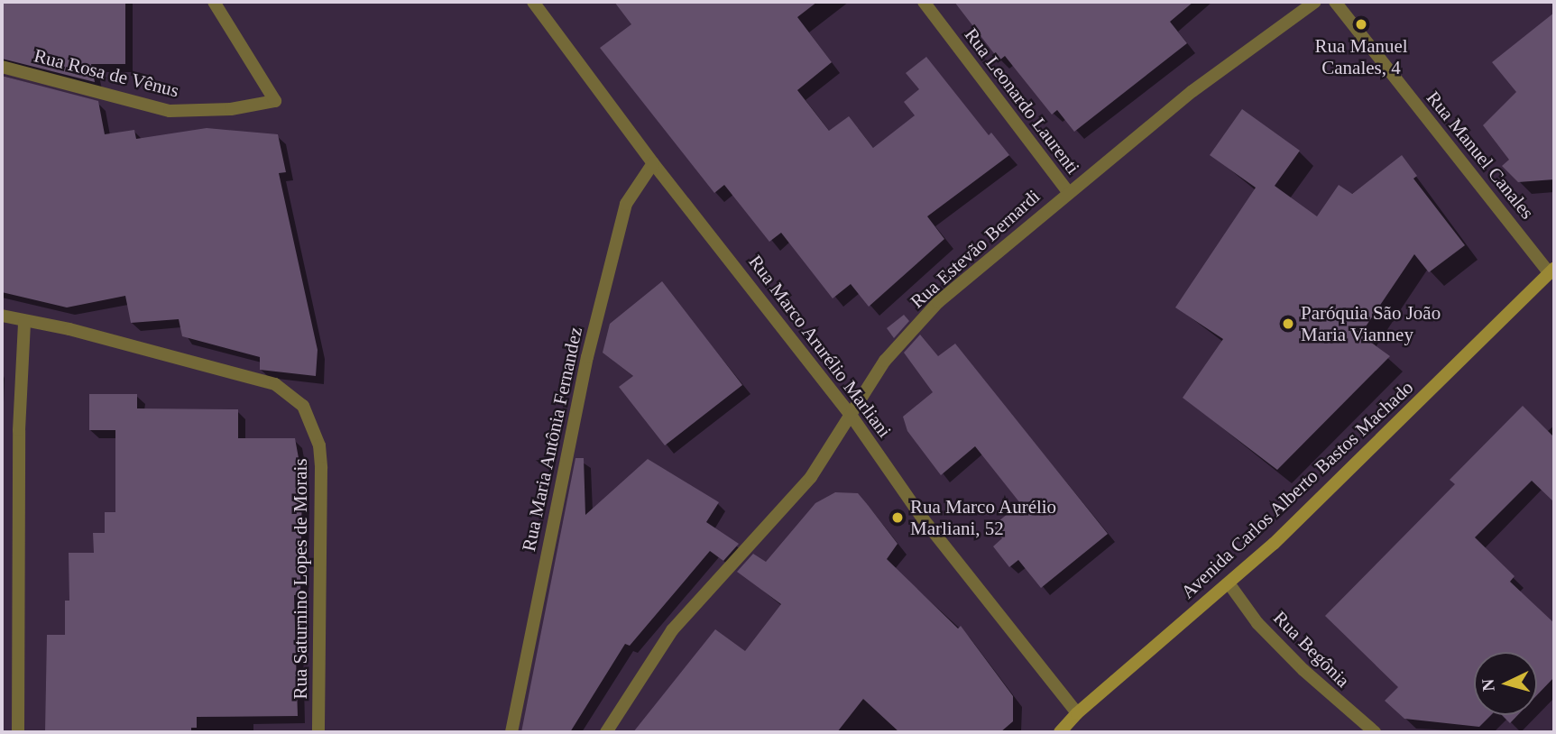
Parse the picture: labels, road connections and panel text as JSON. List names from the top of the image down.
{
  "streets": {
    "street": [
      "Rua Rosa de Vênus",
      "Rua Leonardo Laurenti",
      "Rua Manuel Canales",
      "Rua Estevão Bernardi",
      "Rua Marco Arurélio Marliani",
      "Rua Maria Antônia Fernandez",
      "Avenida Carlos Alberto Bastos Machado",
      "Rua Saturnino Lopes de Morais",
      "Rua Begônia"
    ]
  },
  "crossings": [
    ["Rua Leonardo Laurenti", "Rua Estevão Bernardi"],
    ["Rua Manuel Canales", "Avenida Carlos Alberto Bastos Machado"],
    ["Rua Estevão Bernardi", "Rua Marco Arurélio Marliani"],
    ["Rua Marco Arurélio Marliani", "Rua Maria Antônia Fernandez"],
    ["Rua Marco Arurélio Marliani", "Avenida Carlos Alberto Bastos Machado"],
    ["Avenida Carlos Alberto Bastos Machado", "Rua Begônia"]
  ],
  "places": ["Rua Manuel Canales, 4", "Paróquia São João Maria Vianney", "Rua Marco Aurélio Marliani, 52"],
  "north": "left"
}
